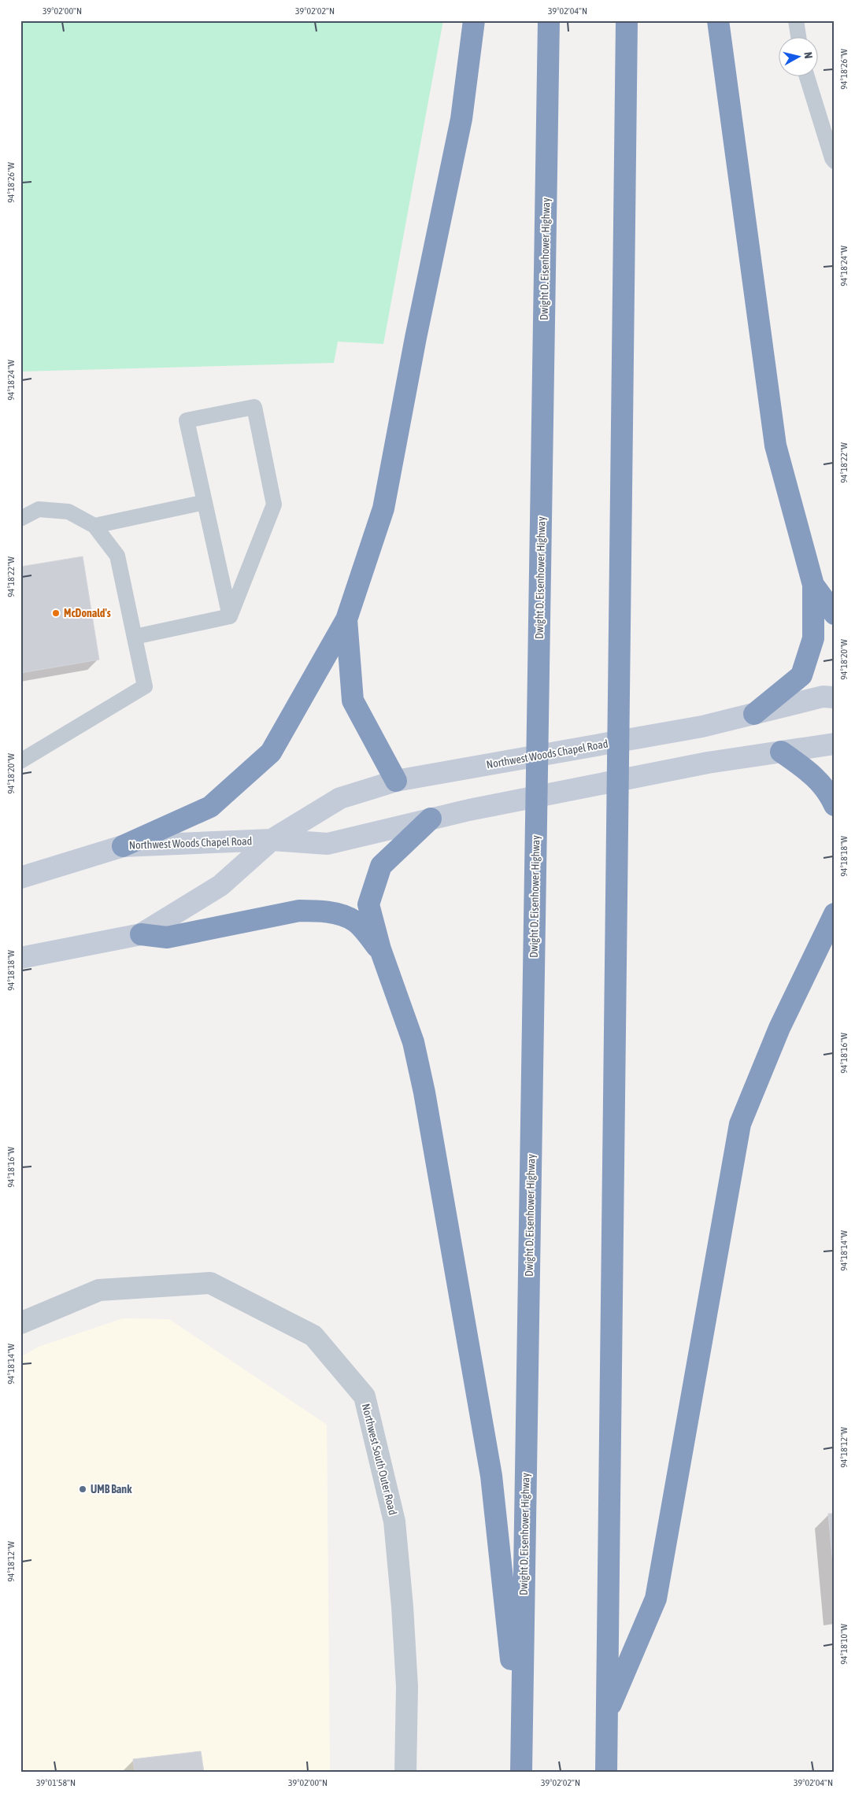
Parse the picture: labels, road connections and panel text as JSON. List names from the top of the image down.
{
  "streets": {
    "highway": ["Dwight D. Eisenhower Highway"],
    "main road": ["Northwest Woods Chapel Road"],
    "street": ["Northwest South Outer Road"]
  },
  "places": ["McDonald's", "UMB Bank"],
  "north": "right",
  "coordinates": [
    "39°02'00\"N",
    "39°02'02\"N",
    "39°02'04\"N",
    "94°18'26\"W",
    "94°18'24\"W",
    "94°18'22\"W",
    "94°18'20\"W",
    "94°18'18\"W",
    "94°18'16\"W",
    "94°18'14\"W",
    "94°18'12\"W",
    "94°18'10\"W",
    "39°01'58\"N"
  ]
}
